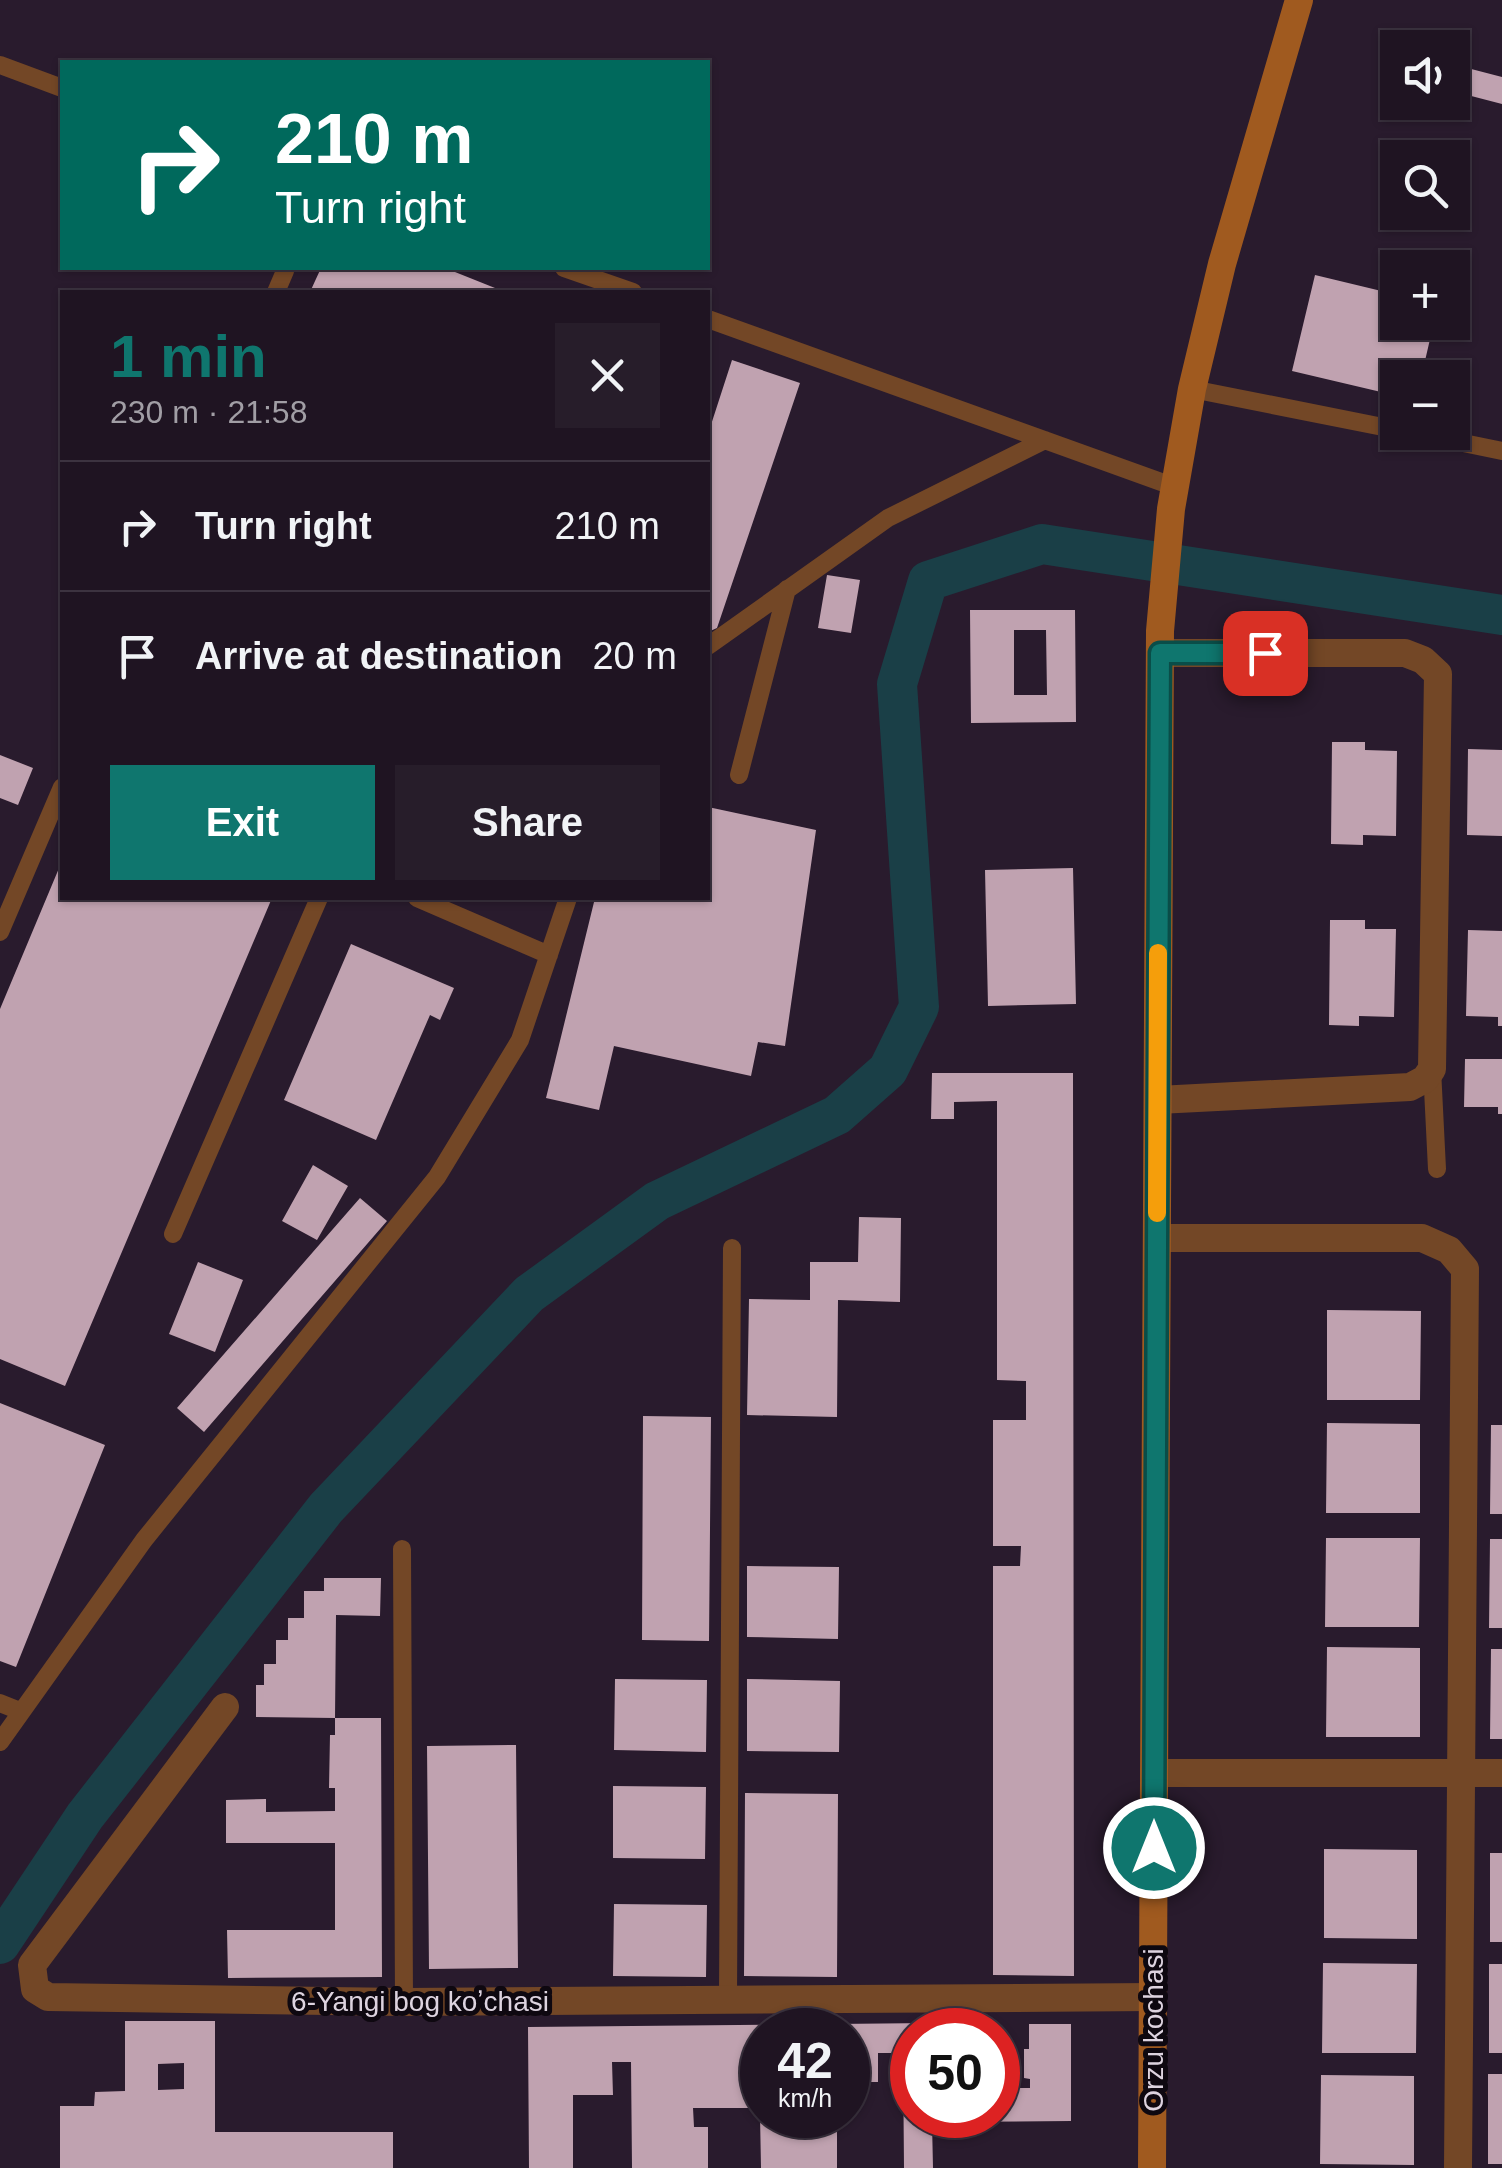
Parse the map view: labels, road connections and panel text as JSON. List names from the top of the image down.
{
  "streets": {
    "main road": ["Orzu kochasi"],
    "street": ["6-Yangi bog koʼchasi"]
  },
  "crossings": [
    ["6-Yangi bog koʼchasi", "Orzu kochasi"]
  ],
  "page": {
    "map_buttons": ["+", "−"],
    "turn": ["210 m", "Turn right"],
    "heading": ["1 min", "230 m · 21:58"],
    "list": [
      {
        "name": "Turn right",
        "value": "210 m"
      },
      {
        "name": "Arrive at destination",
        "value": "20 m"
      }
    ],
    "buttons": ["Exit", "Share"],
    "speed": "42 km/h",
    "limit": "50"
  }
}
